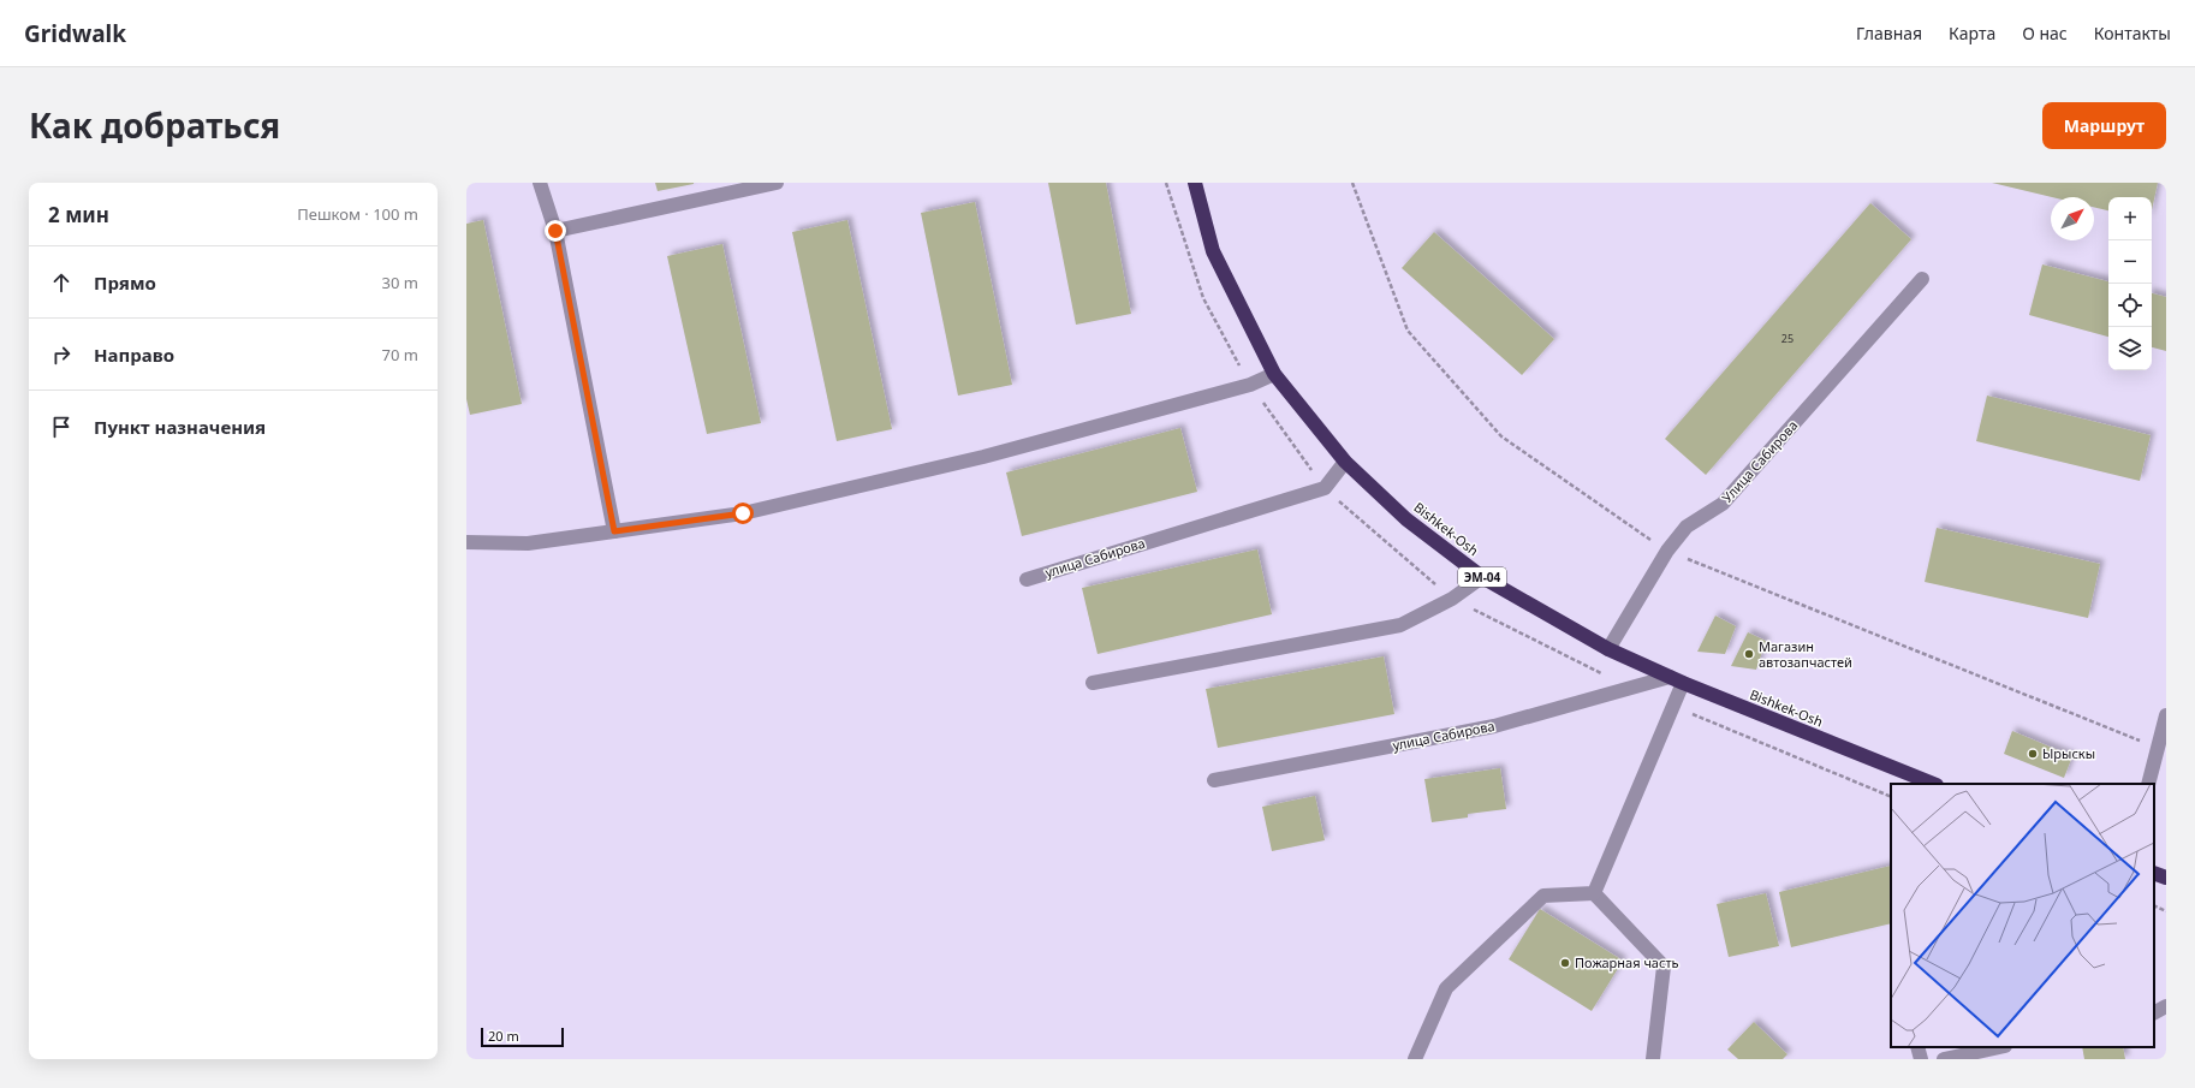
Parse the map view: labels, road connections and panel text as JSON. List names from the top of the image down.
{
  "streets": {
    "highway": ["Bishkek-Osh", "ЭМ-04"],
    "street": ["Улица Сабирова", "улица Сабирова"]
  },
  "crossings": [
    ["Улица Сабирова", "Bishkek-Osh"],
    ["Bishkek-Osh", "улица Сабирова"]
  ],
  "places": ["Магазин автозапчастей", "Ырыскы", "Пожарная часть"],
  "house_numbers": ["25"],
  "scale_bar": "20 m",
  "north": "top right",
  "page": {
    "header": "Gridwalk",
    "nav": [
      "Главная",
      "Карта",
      "О нас",
      "Контакты"
    ],
    "title": "Как добраться",
    "buttons": "Маршрут",
    "heading": ["2 мин", "Пешком · 100 m"],
    "map_buttons": ["+", "−"],
    "list": [
      ["Прямо", "30 m"],
      ["Направо", "70 m"],
      "Пункт назначения"
    ],
    "scale": "20 m"
  }
}
